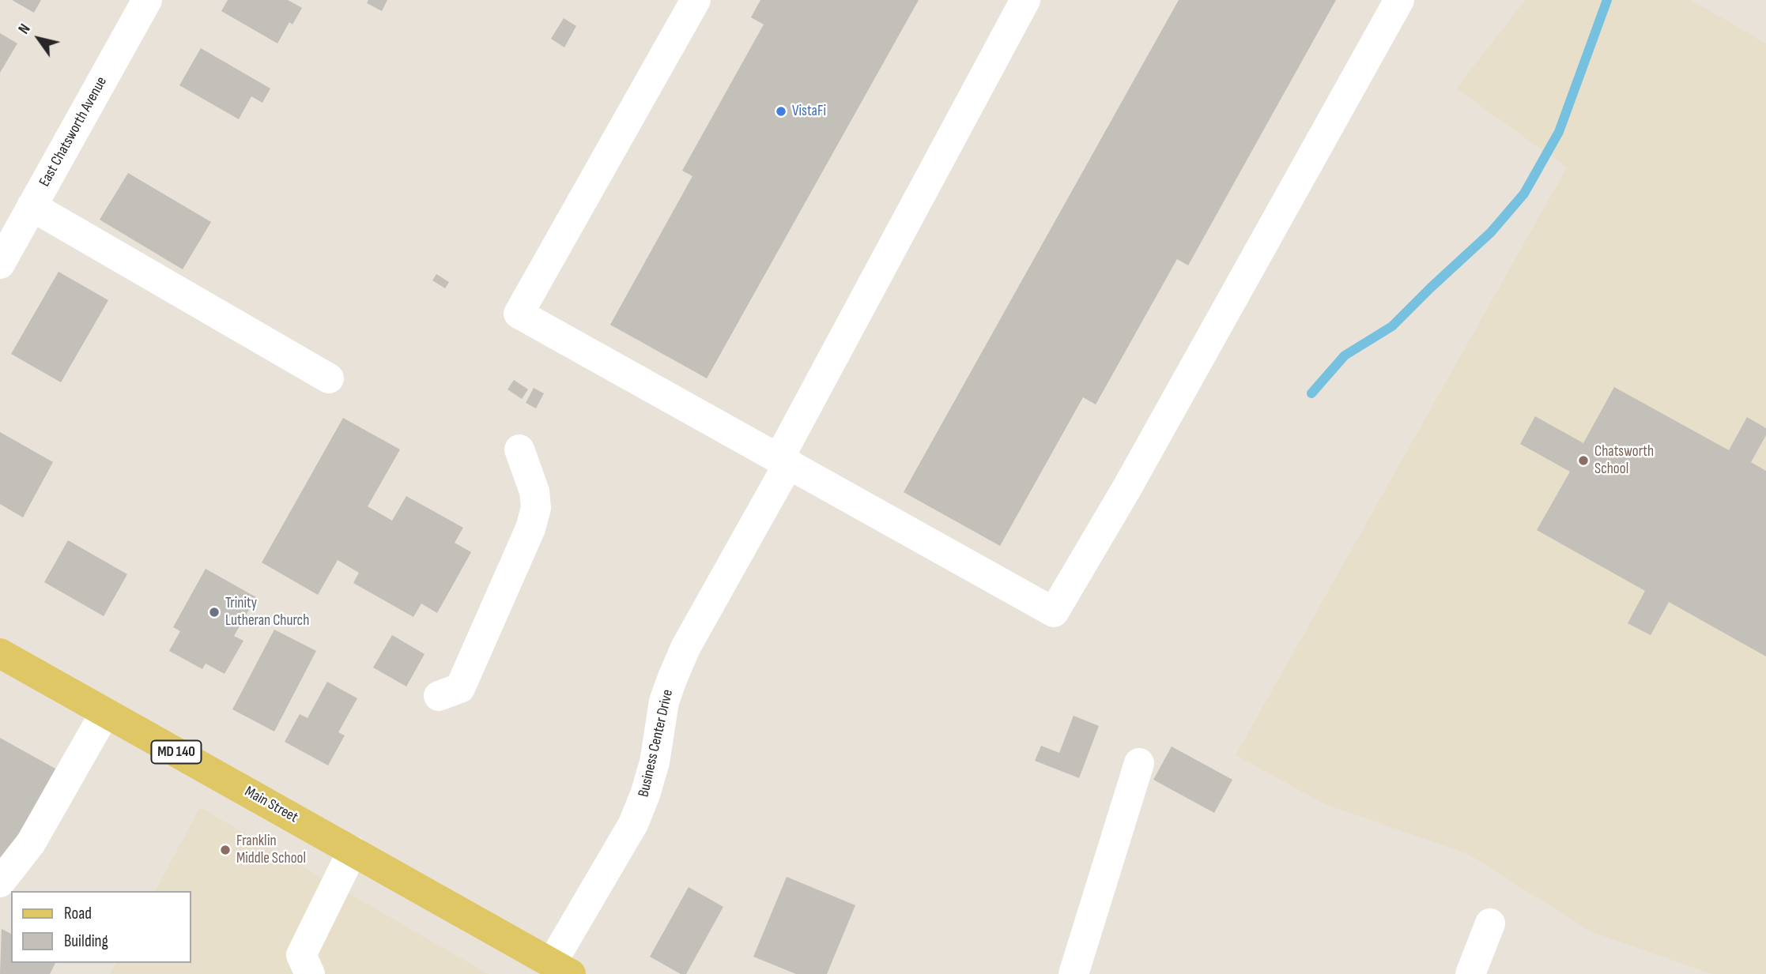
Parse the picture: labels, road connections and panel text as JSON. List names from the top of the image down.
{
  "streets": {
    "main road": ["MD 140", "Main Street"],
    "street": ["East Chatsworth Avenue", "Business Center Drive"]
  },
  "crossings": [
    ["Business Center Drive", "Main Street"]
  ],
  "places": [
    "VistaFi",
    "Chatsworth School",
    "Trinity Lutheran Church",
    "Franklin Middle School"
  ],
  "legend": ["Road", "Building"],
  "north": "top left"
}
